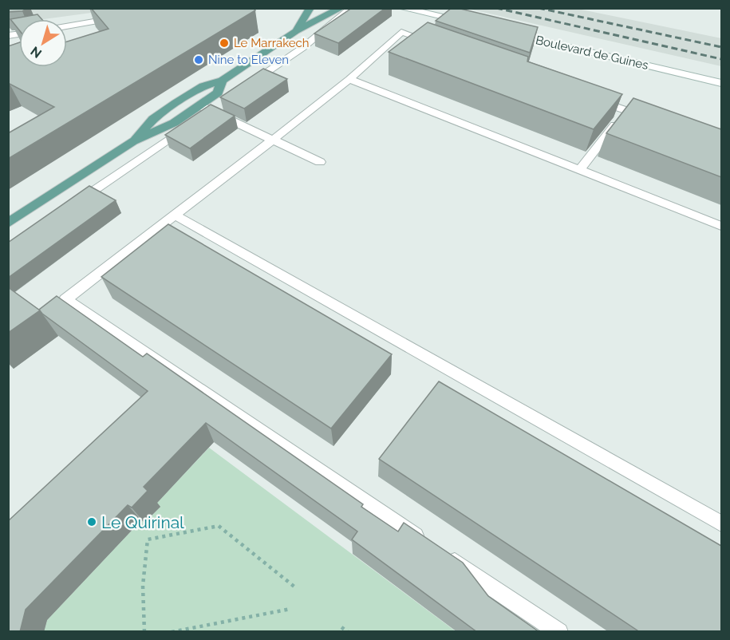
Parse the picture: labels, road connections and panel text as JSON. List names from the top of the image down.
{
  "streets": {
    "street": ["Boulevard de Guines"]
  },
  "places": ["Le Marrakech", "Nine to Eleven", "Le Quirinal"],
  "north": "bottom left"
}
